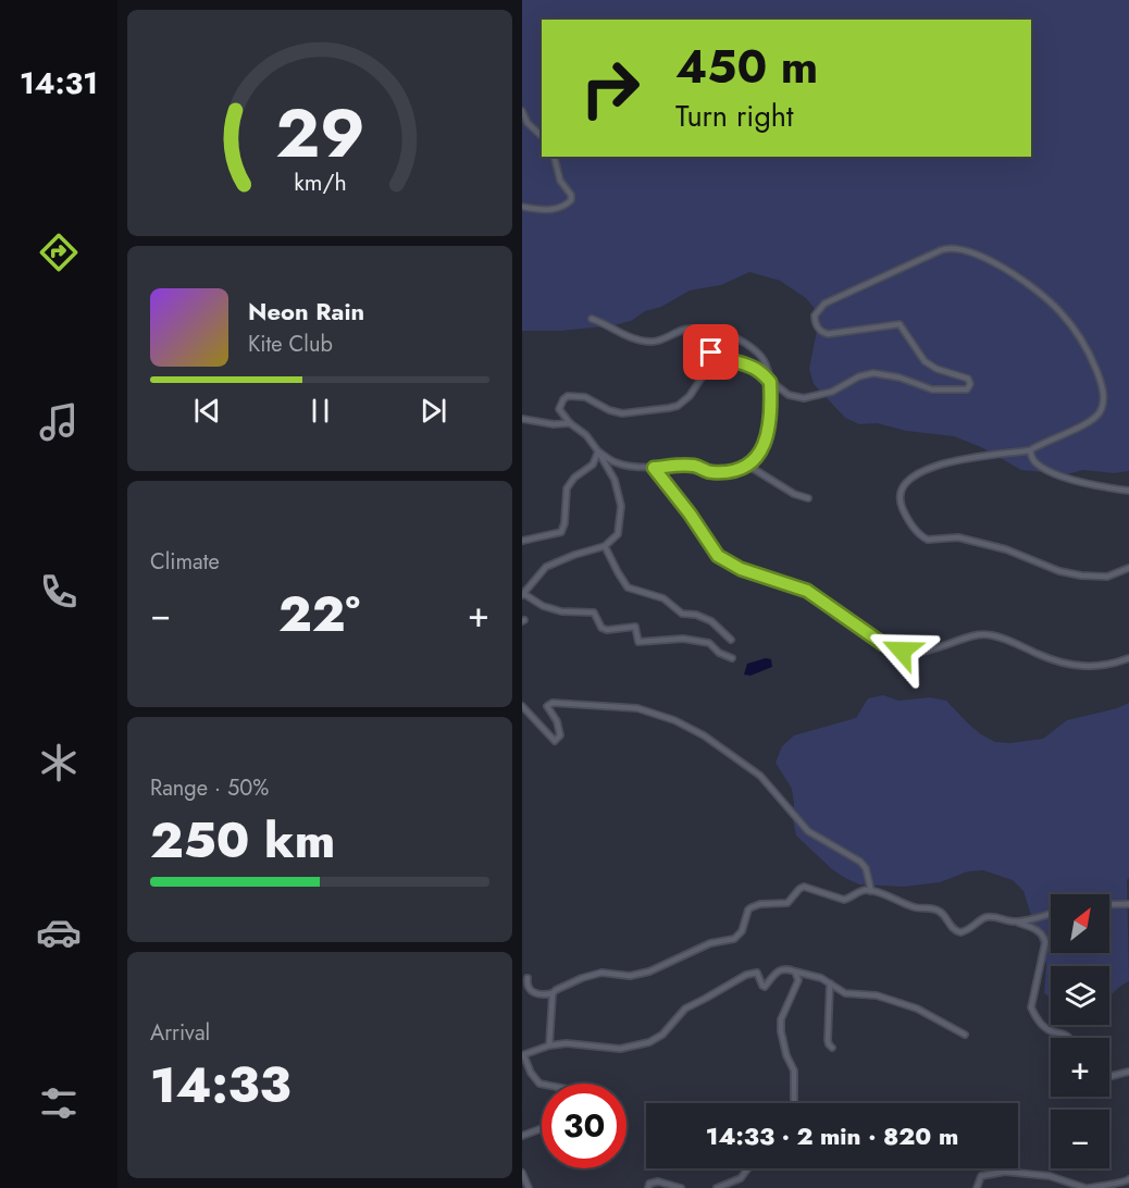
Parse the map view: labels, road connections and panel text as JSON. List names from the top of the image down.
{
  "north": "top right",
  "page": {
    "tabs": "14:31",
    "turn": ["450 m", "Turn right"],
    "song": ["Neon Rain", "Kite Club"],
    "tile": [
      "Climate",
      ["Range · 50%", "250 km"],
      ["Arrival", "14:33"]
    ],
    "heat": ["−", "22°", "+"],
    "map_buttons": ["+", "−"],
    "limit": "30",
    "trip": "14:33 · 2 min · 820 m",
    "gauge": ["29", "km/h"]
  }
}
